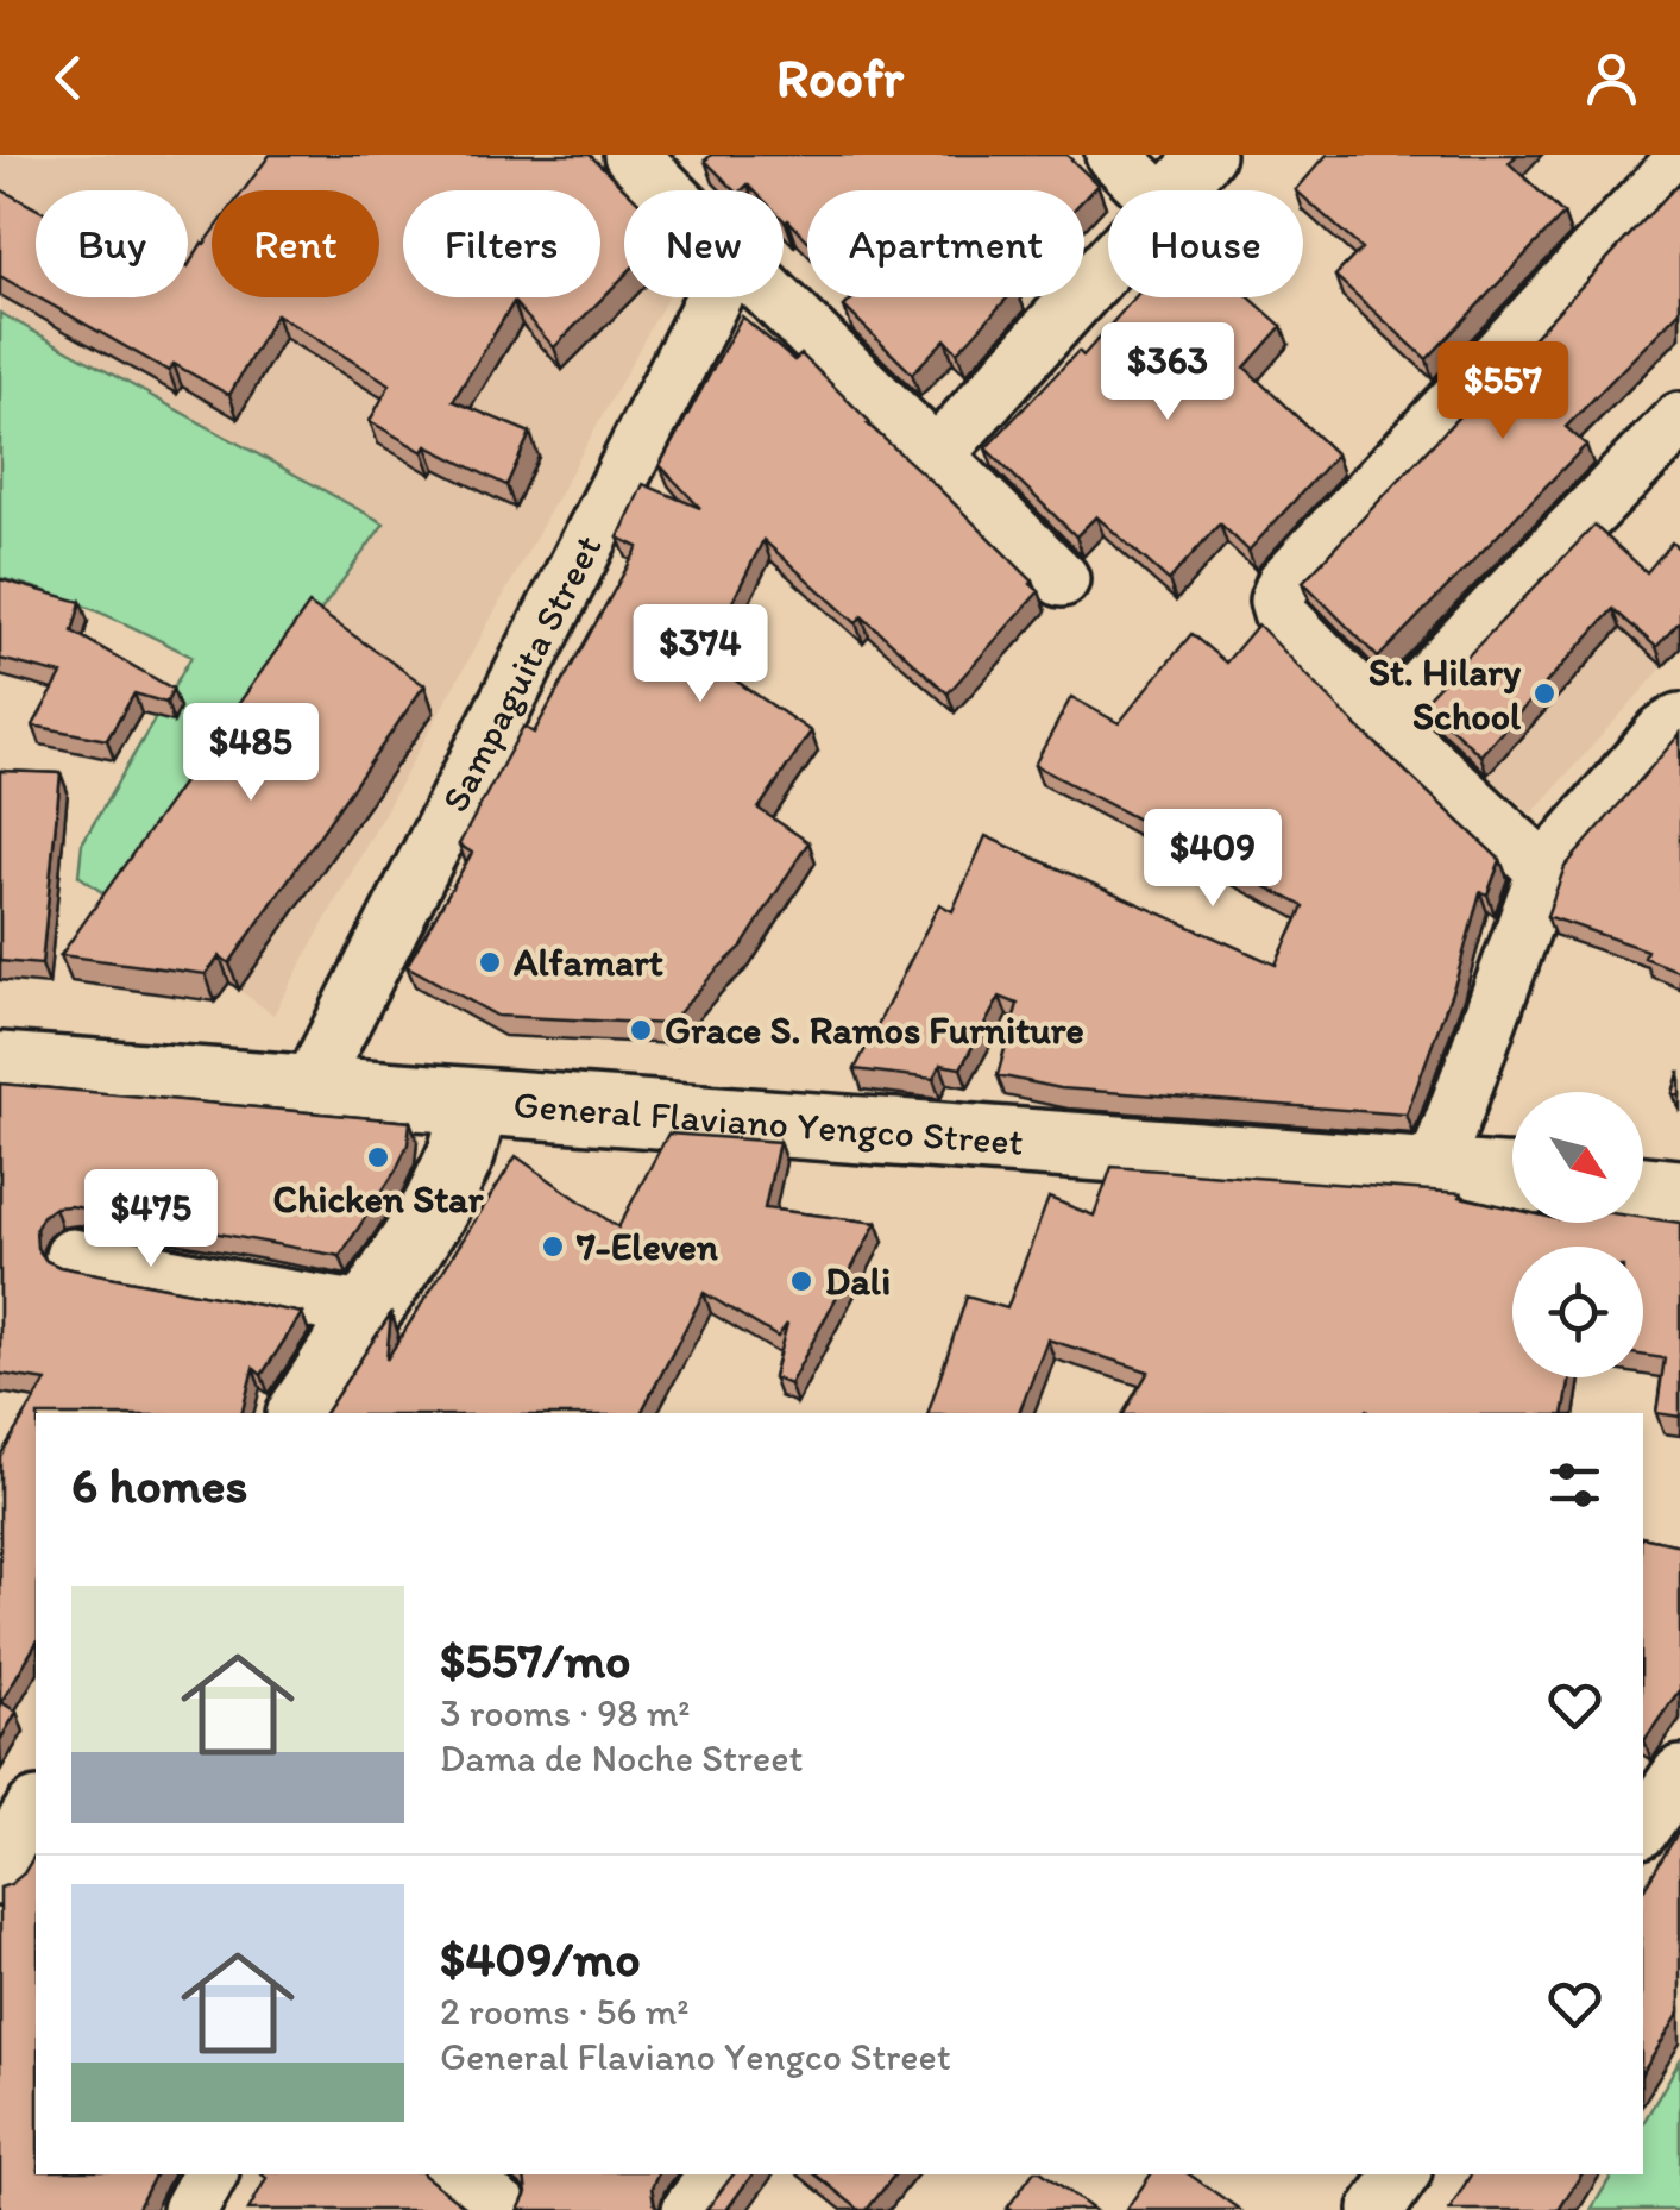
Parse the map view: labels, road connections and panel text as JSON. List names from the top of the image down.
{
  "streets": {
    "main road": ["General Flaviano Yengco Street"],
    "street": ["Sampaguita Street"]
  },
  "crossings": [
    ["Sampaguita Street", "General Flaviano Yengco Street"]
  ],
  "places": [
    "St. Hilary School",
    "Alfamart",
    "Grace S. Ramos Furniture",
    "Chicken Star",
    "7-Eleven",
    "Dali"
  ],
  "north": "bottom right",
  "page": {
    "header": "Roofr",
    "chip": [
      "Buy",
      "Rent",
      "Filters",
      "New",
      "Apartment",
      "House"
    ],
    "price": [
      "$363",
      "$557",
      "$374",
      "$485",
      "$409",
      "$475"
    ],
    "heading": "6 homes",
    "list": [
      {
        "name": "$557/mo",
        "note": "3 rooms · 98 m² · Dama de Noche Street"
      },
      {
        "name": "$409/mo",
        "note": "2 rooms · 56 m² · General Flaviano Yengco Street"
      }
    ]
  }
}
